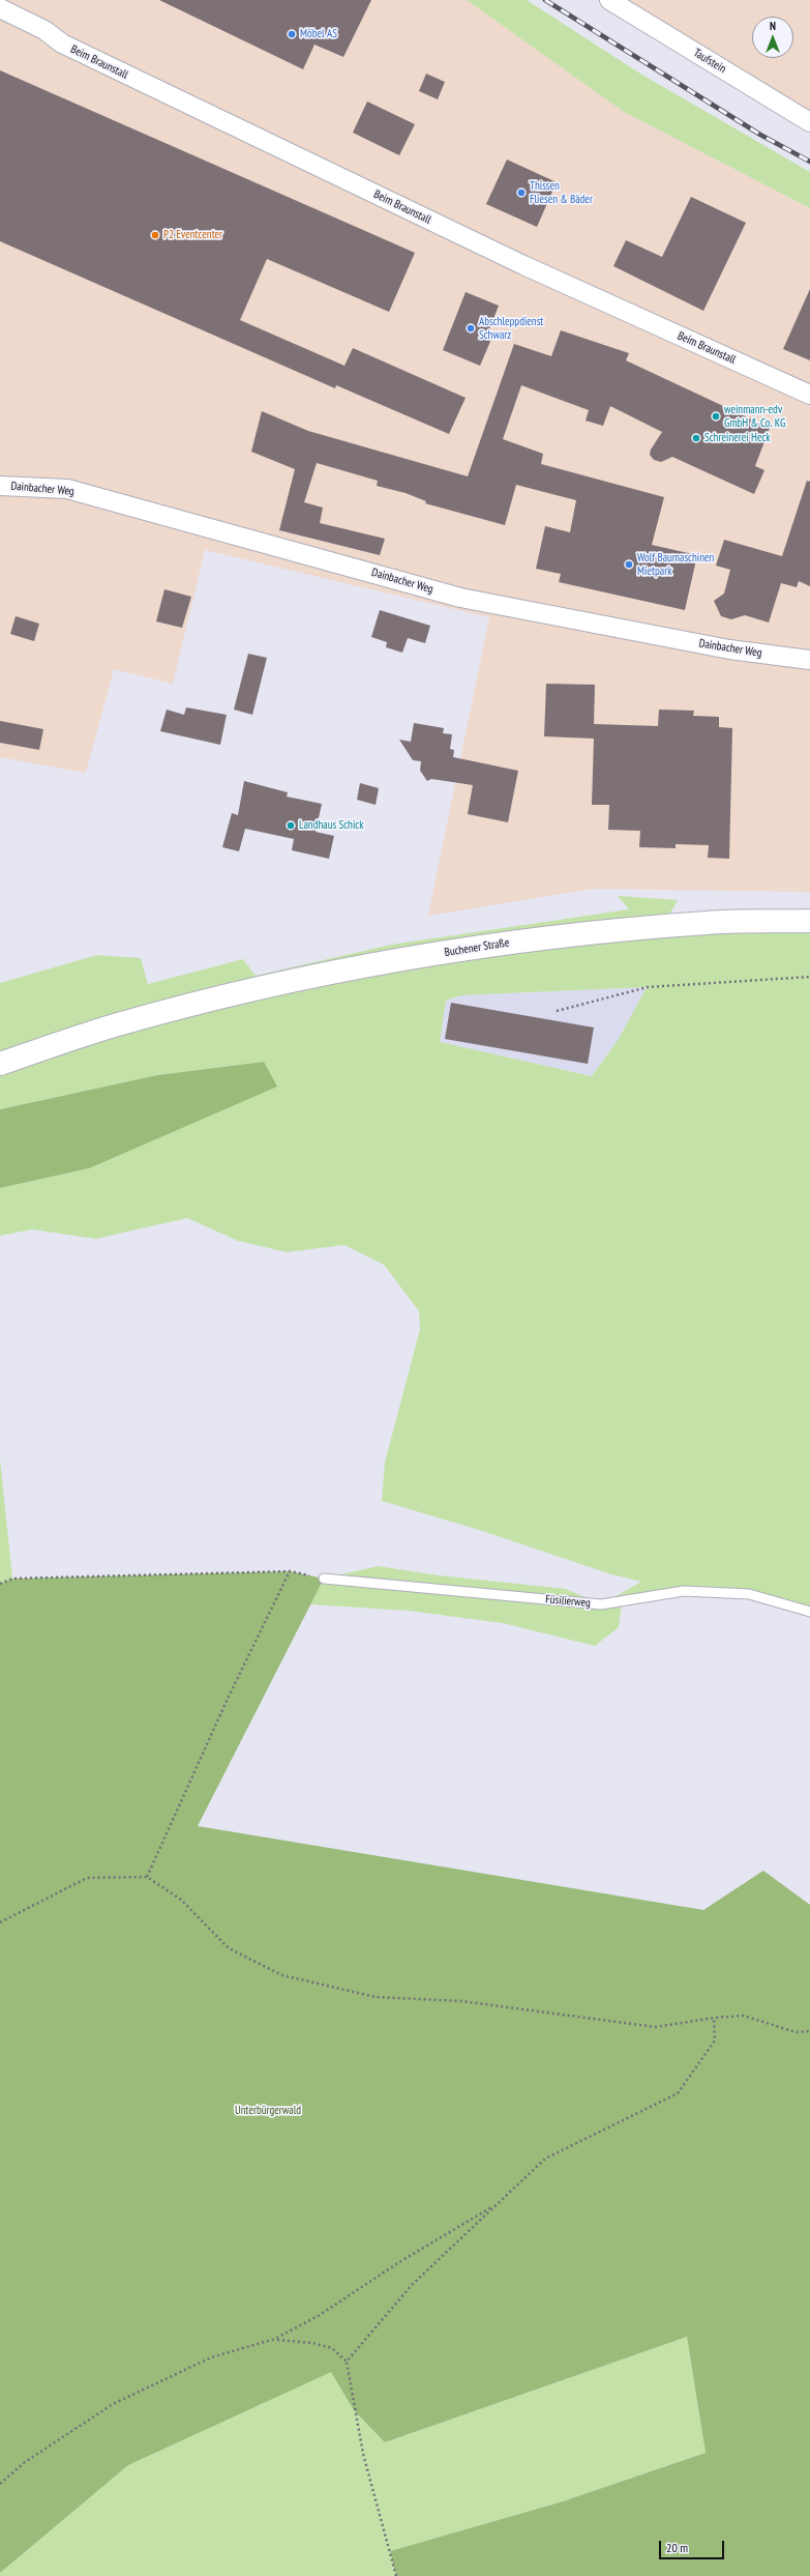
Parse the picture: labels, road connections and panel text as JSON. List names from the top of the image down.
{
  "streets": {
    "main road": ["Buchener Straße"],
    "street": ["Taufstein", "Beim Braunstall", "Dainbacher Weg"],
    "lane": ["Füsilierweg"]
  },
  "parks": ["Unterbürgerwald"],
  "places": [
    "Möbel AS",
    "Thissen Fliesen & Bäder",
    "P2 Eventcenter",
    "Abschleppdienst Schwarz",
    "weinmann-edv GmbH & Co. KG",
    "Schreinerei Heck",
    "Wolf Baumaschinen Mietpark",
    "Landhaus Schick"
  ],
  "scale_bar": "20 m",
  "north": "top"
}
